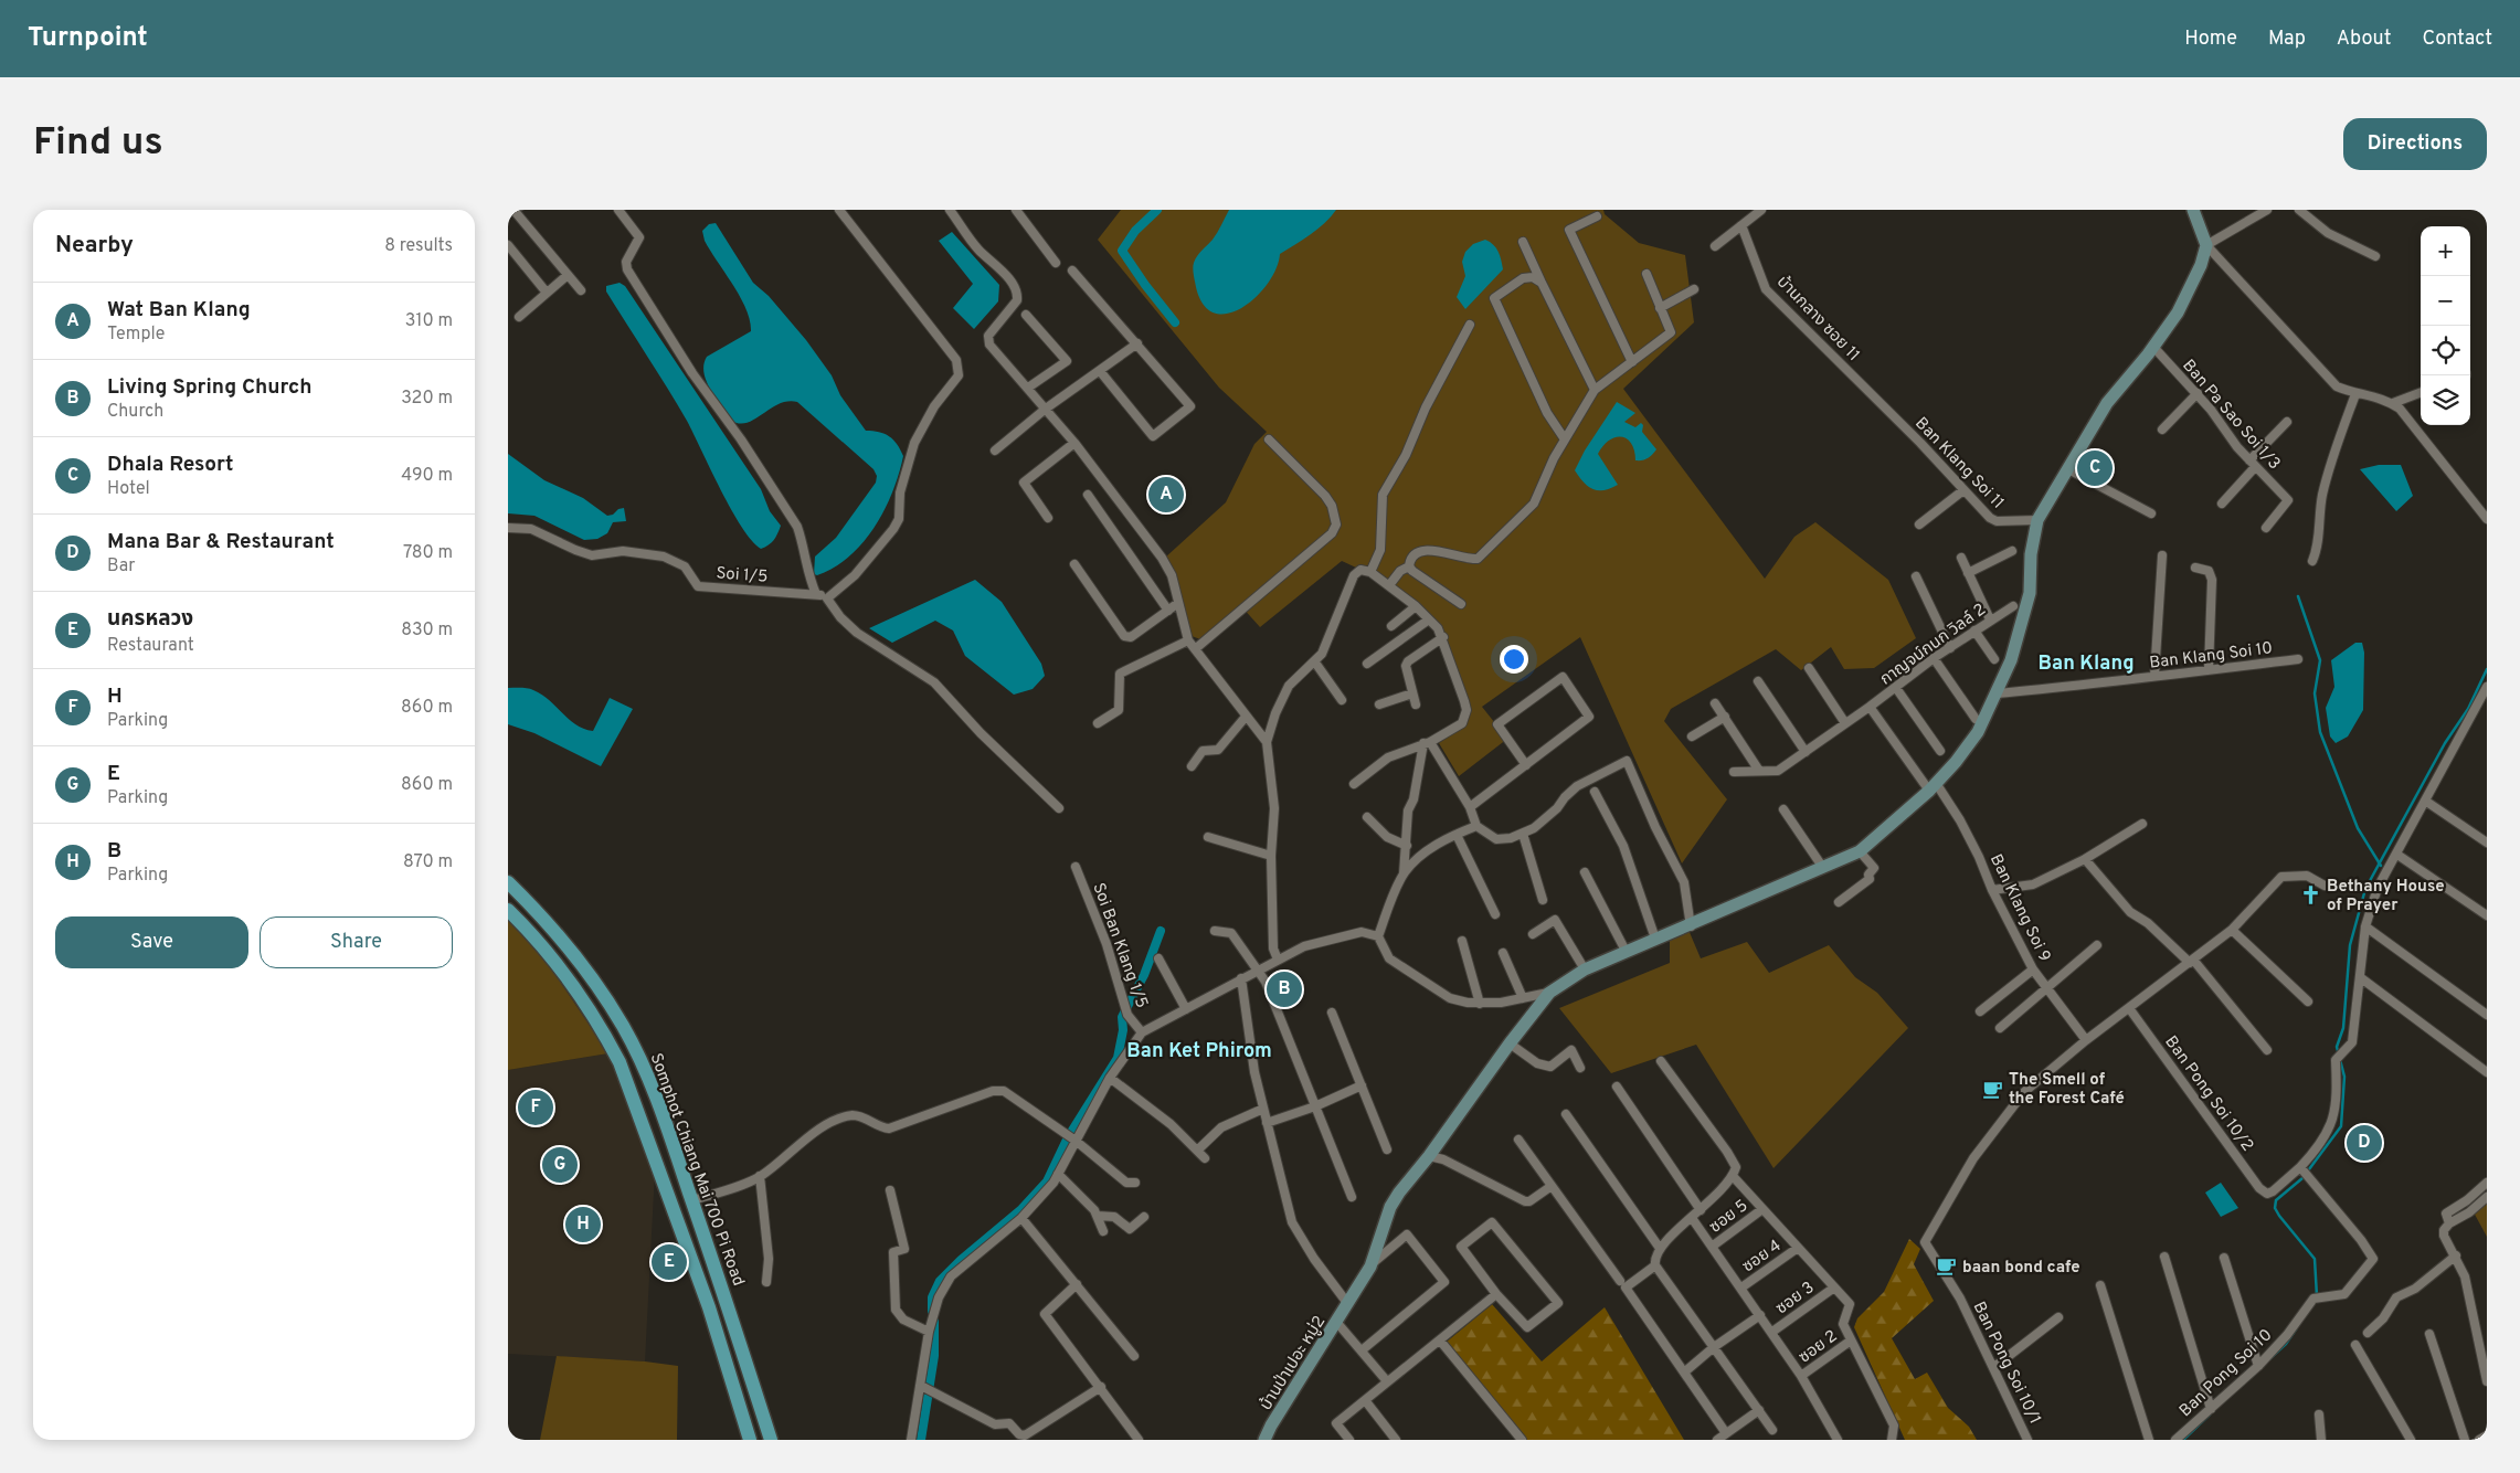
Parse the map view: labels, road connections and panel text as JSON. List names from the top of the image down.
{
  "streets": {
    "main road": ["Somphot Chiang Mai 700 Pi Road"],
    "street": [
      "บ้านกลาง ซอย 11",
      "Ban Pa Sao Soi 1/3",
      "Ban Klang Soi 11",
      "Soi 1/5",
      "กาญจน์กนก วิลล์ 2",
      "Ban Klang Soi 10",
      "Ban Klang Soi 9",
      "Soi Ban Klang 1/5",
      "Ban Pong Soi 10/2",
      "ซอย 5",
      "ซอย 4",
      "ซอย 3",
      "ซอย 2",
      "บ้านป่าเปอะ หมู่2",
      "Ban Pong Soi 10/1",
      "Ban Pong Soi 10"
    ]
  },
  "crossings": [
    ["บ้านกลาง ซอย 11", "Ban Klang Soi 11"],
    ["Ban Klang Soi 11", "บ้านป่าเปอะ หมู่2"],
    ["กาญจน์กนก วิลล์ 2", "Ban Klang Soi 9"],
    ["Ban Klang Soi 10", "บ้านป่าเปอะ หมู่2"],
    ["Ban Klang Soi 9", "บ้านป่าเปอะ หมู่2"],
    ["Ban Klang Soi 9", "Ban Pong Soi 10/1"],
    ["Ban Pong Soi 10/2", "Ban Pong Soi 10"]
  ],
  "districts": ["Ban Klang", "Ban Ket Phirom"],
  "places": {
    "church": ["Bethany House of Prayer"],
    "cafe": ["The Smell of the Forest Café", "baan bond cafe"]
  },
  "page": {
    "header": "Turnpoint",
    "nav": [
      "Home",
      "Map",
      "About",
      "Contact"
    ],
    "buttons": [
      "Directions",
      ["Save", "Share"]
    ],
    "title": "Find us",
    "heading": ["Nearby", "8 results"],
    "map_buttons": ["+", "−"],
    "list": [
      {
        "mark": "A",
        "name": "Wat Ban Klang",
        "note": "Temple",
        "value": "310 m"
      },
      {
        "mark": "B",
        "name": "Living Spring Church",
        "note": "Church",
        "value": "320 m"
      },
      {
        "mark": "C",
        "name": "Dhala Resort",
        "note": "Hotel",
        "value": "490 m"
      },
      {
        "mark": "D",
        "name": "Mana Bar & Restaurant",
        "note": "Bar",
        "value": "780 m"
      },
      {
        "mark": "E",
        "name": "นครหลวง",
        "note": "Restaurant",
        "value": "830 m"
      },
      {
        "mark": "F",
        "name": "H",
        "note": "Parking",
        "value": "860 m"
      },
      {
        "mark": "G",
        "name": "E",
        "note": "Parking",
        "value": "860 m"
      },
      {
        "mark": "H",
        "name": "B",
        "note": "Parking",
        "value": "870 m"
      }
    ],
    "pins": [
      "C",
      "A",
      "B",
      "F",
      "D",
      "G",
      "H",
      "E"
    ]
  }
}
